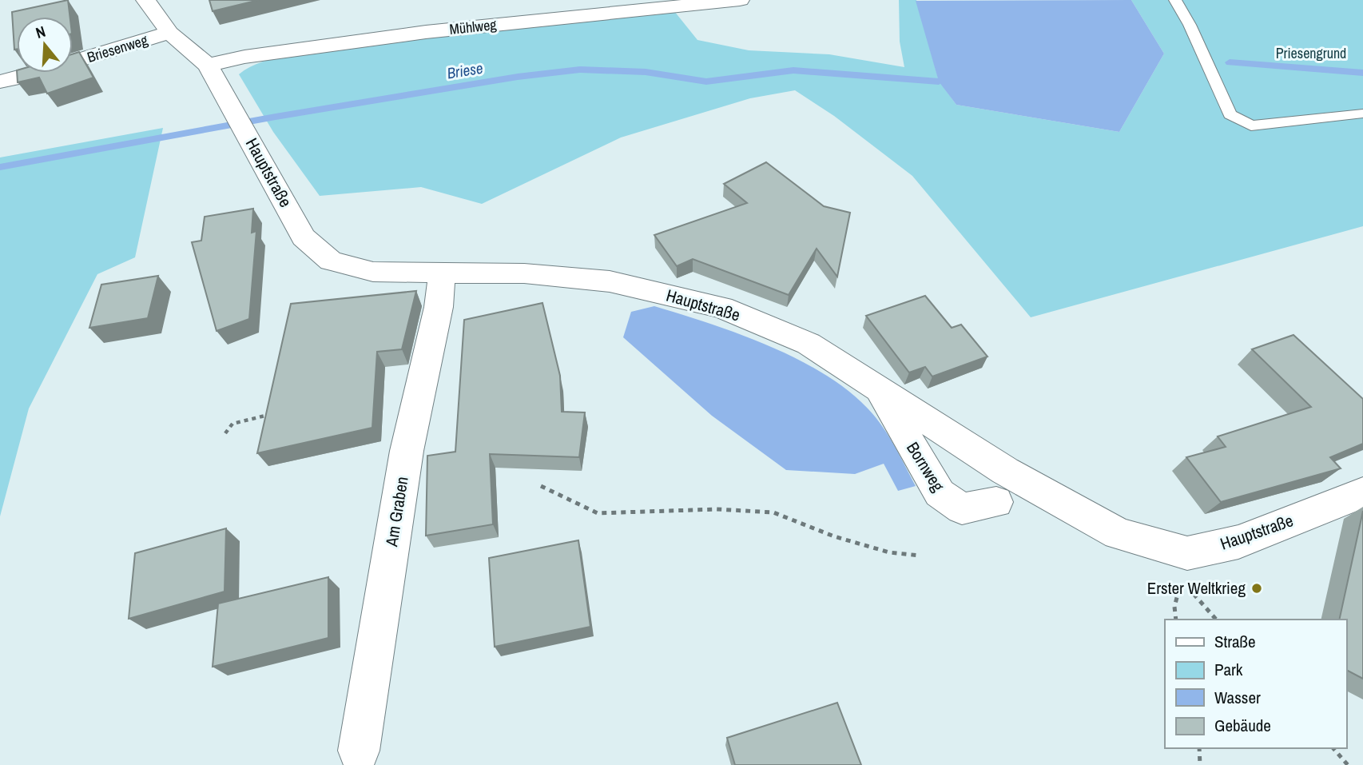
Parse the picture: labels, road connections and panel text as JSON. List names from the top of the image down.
{
  "streets": {
    "street": [
      "Mühlweg",
      "Briesenweg",
      "Hauptstraße",
      "Bornweg",
      "Am Graben"
    ]
  },
  "crossings": [
    ["Mühlweg", "Hauptstraße"],
    ["Briesenweg", "Hauptstraße"],
    ["Hauptstraße", "Bornweg"],
    ["Hauptstraße", "Am Graben"]
  ],
  "water": ["Briese"],
  "parks": ["Priesengrund"],
  "places": ["Erster Weltkrieg"],
  "legend": [
    "Straße",
    "Park",
    "Wasser",
    "Gebäude"
  ],
  "north": "top"
}
